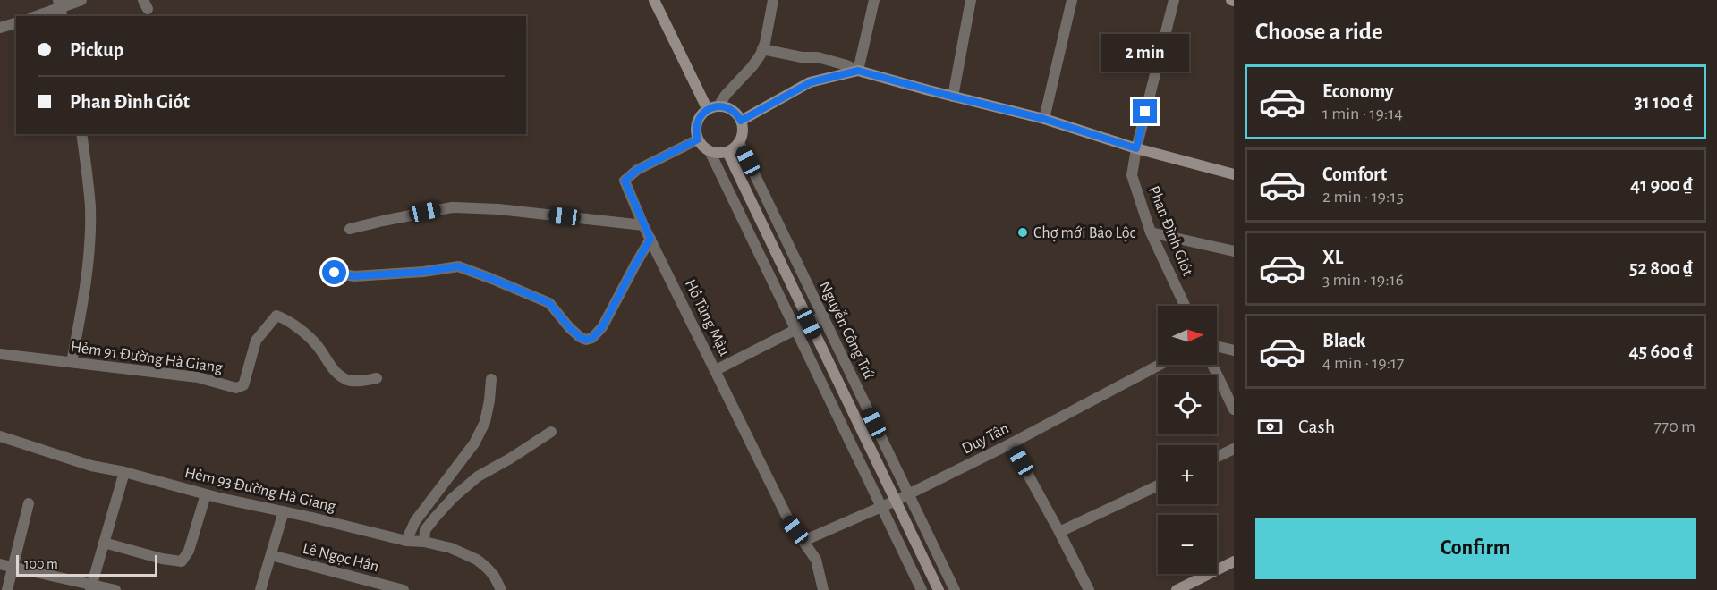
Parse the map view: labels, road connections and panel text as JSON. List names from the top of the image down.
{
  "streets": {
    "street": [
      "Phan Đình Giót",
      "Hồ Tùng Mậu",
      "Nguyễn Công Trứ",
      "Hẻm 91 Đường Hà Giang",
      "Duy Tân",
      "Hẻm 93 Đường Hà Giang",
      "Lê Ngọc Hân"
    ]
  },
  "crossings": [
    ["Hồ Tùng Mậu", "Nguyễn Công Trứ"],
    ["Hồ Tùng Mậu", "Duy Tân"],
    ["Nguyễn Công Trứ", "Duy Tân"]
  ],
  "places": ["Chợ mới Bảo Lộc"],
  "scale_bar": "100 m",
  "north": "right",
  "page": {
    "heading": "Choose a ride",
    "banner": ["Pickup", "Phan Đình Giót"],
    "bubble": "2 min",
    "list": [
      {
        "name": "Economy",
        "note": "1 min · 19:14",
        "value": "31 100 ₫"
      },
      {
        "name": "Comfort",
        "note": "2 min · 19:15",
        "value": "41 900 ₫"
      },
      {
        "name": "XL",
        "note": "3 min · 19:16",
        "value": "52 800 ₫"
      },
      {
        "name": "Black",
        "note": "4 min · 19:17",
        "value": "45 600 ₫"
      }
    ],
    "map_buttons": ["+", "−"],
    "pay": ["Cash", "770 m"],
    "buttons": "Confirm",
    "scale": "100 m"
  }
}
